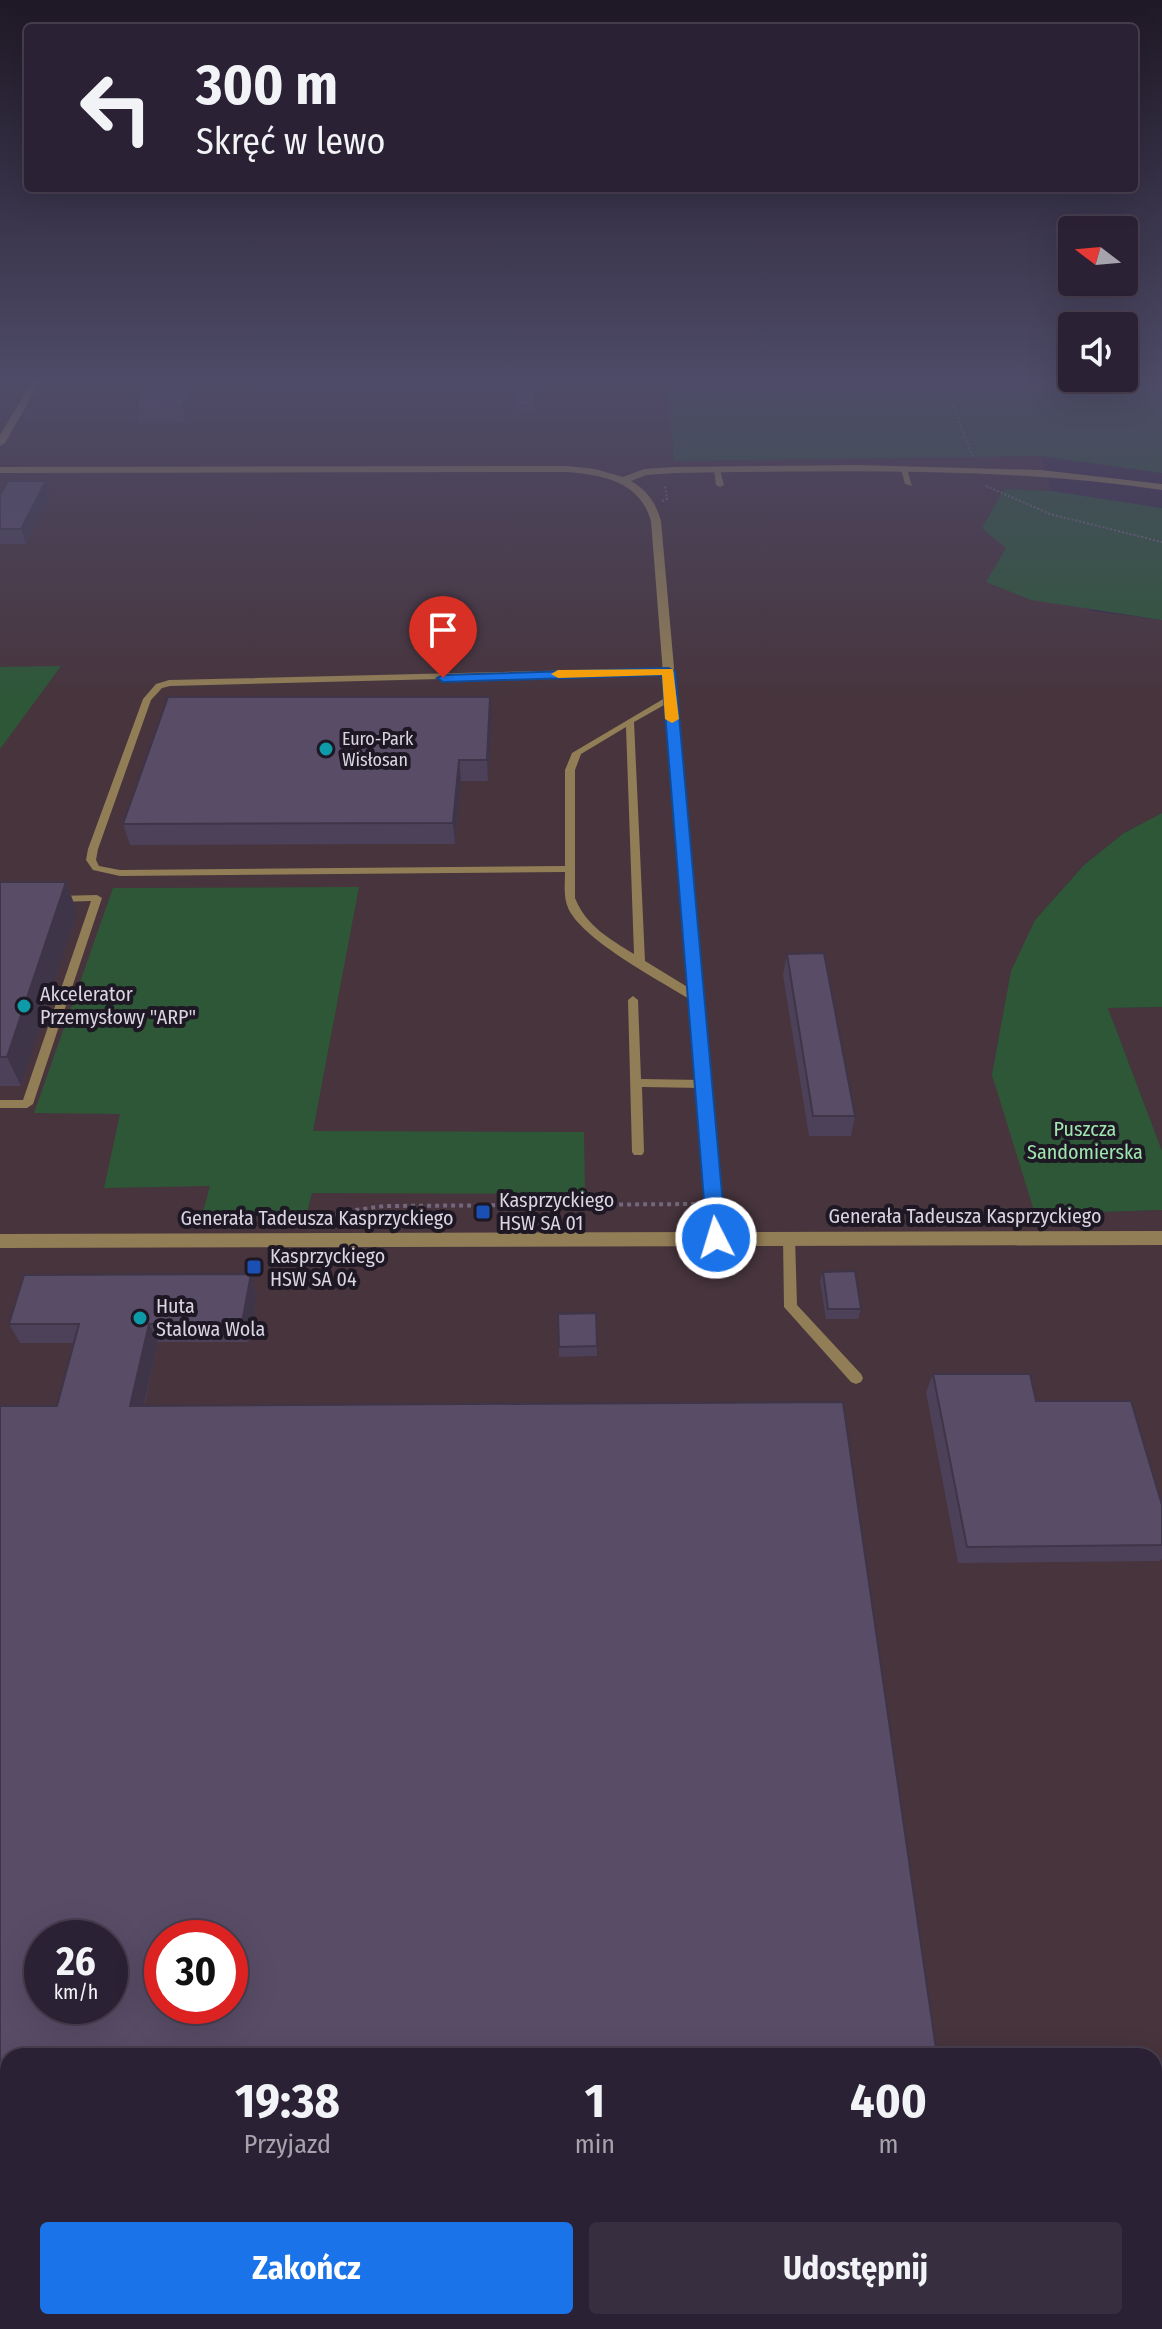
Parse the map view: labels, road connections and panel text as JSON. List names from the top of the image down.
{
  "streets": {
    "street": ["Generała Tadeusza Kasprzyckiego"]
  },
  "parks": ["Puszcza Sandomierska"],
  "places": {
    "other": ["Euro-Park Wisłosan", "Akcelerator Przemysłowy \"ARP\"", "Huta Stalowa Wola"],
    "transit": ["Kasprzyckiego HSW SA 01", "Kasprzyckiego HSW SA 04"]
  },
  "north": "left",
  "page": {
    "turn": ["300 m", "Skręć w lewo"],
    "speed": "26 km/h",
    "limit": "30",
    "eta": [
      "19:38",
      "Przyjazd",
      "1",
      "min",
      "400",
      "m"
    ],
    "buttons": ["Zakończ", "Udostępnij"]
  }
}
